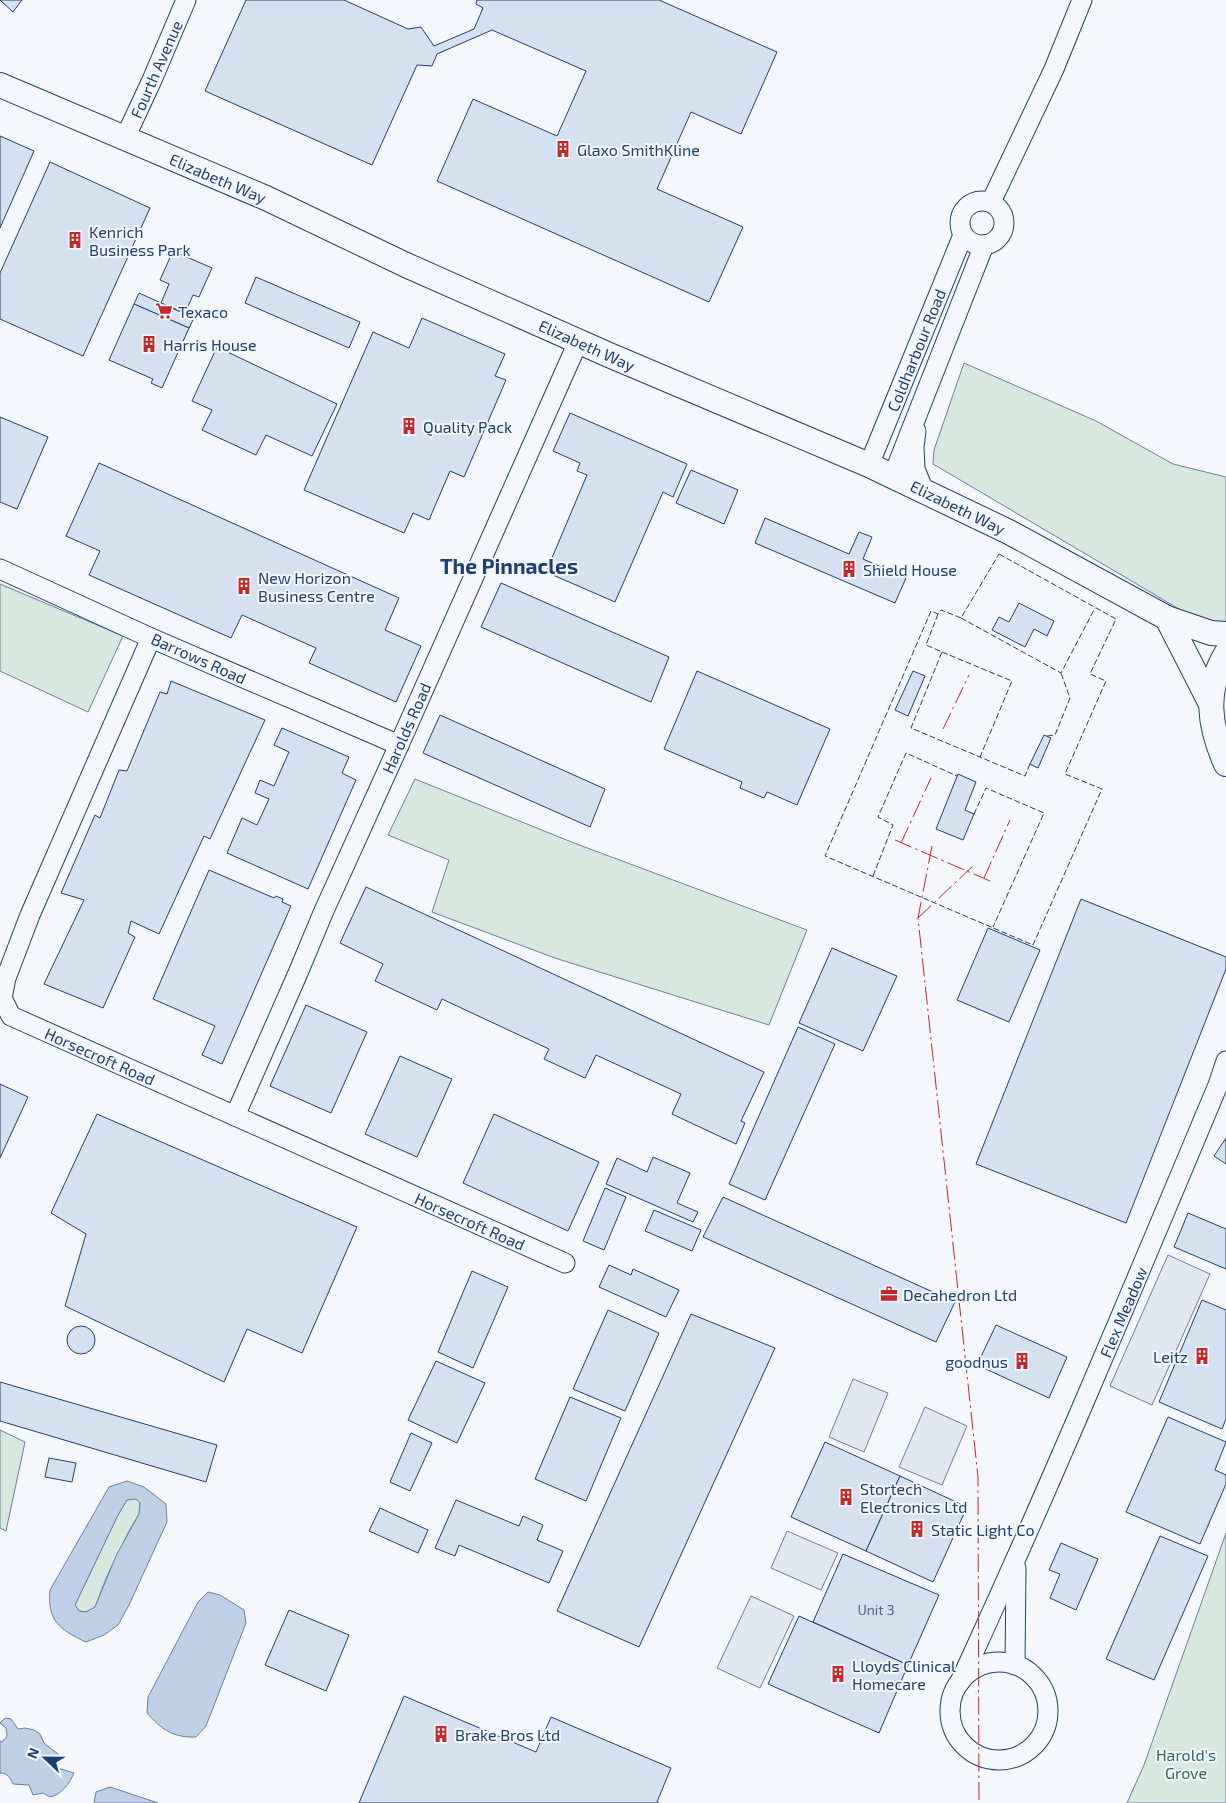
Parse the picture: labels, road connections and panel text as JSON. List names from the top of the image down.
{
  "streets": {
    "main road": ["Elizabeth Way"],
    "street": [
      "Fourth Avenue",
      "Coldharbour Road",
      "Barrows Road",
      "Harolds Road",
      "Horsecroft Road",
      "Flex Meadow"
    ]
  },
  "crossings": [
    ["Fourth Avenue", "Elizabeth Way"],
    ["Elizabeth Way", "Coldharbour Road"],
    ["Elizabeth Way", "Harolds Road"],
    ["Barrows Road", "Harolds Road"],
    ["Barrows Road", "Horsecroft Road"],
    ["Harolds Road", "Horsecroft Road"]
  ],
  "districts": ["The Pinnacles"],
  "parks": ["Harold's Grove"],
  "places": {
    "building": [
      "Glaxo SmithKline",
      "Kenrich Business Park",
      "Harris House",
      "Quality Pack",
      "Shield House",
      "New Horizon Business Centre",
      "Leitz",
      "goodnus",
      "Stortech Electronics Ltd",
      "Static Light Co",
      "Lloyds Clinical Homecare",
      "Brake Bros Ltd"
    ],
    "supermarket": ["Texaco"],
    "office": ["Decahedron Ltd"]
  },
  "house_numbers": ["Unit 3"],
  "north": "left"
}
